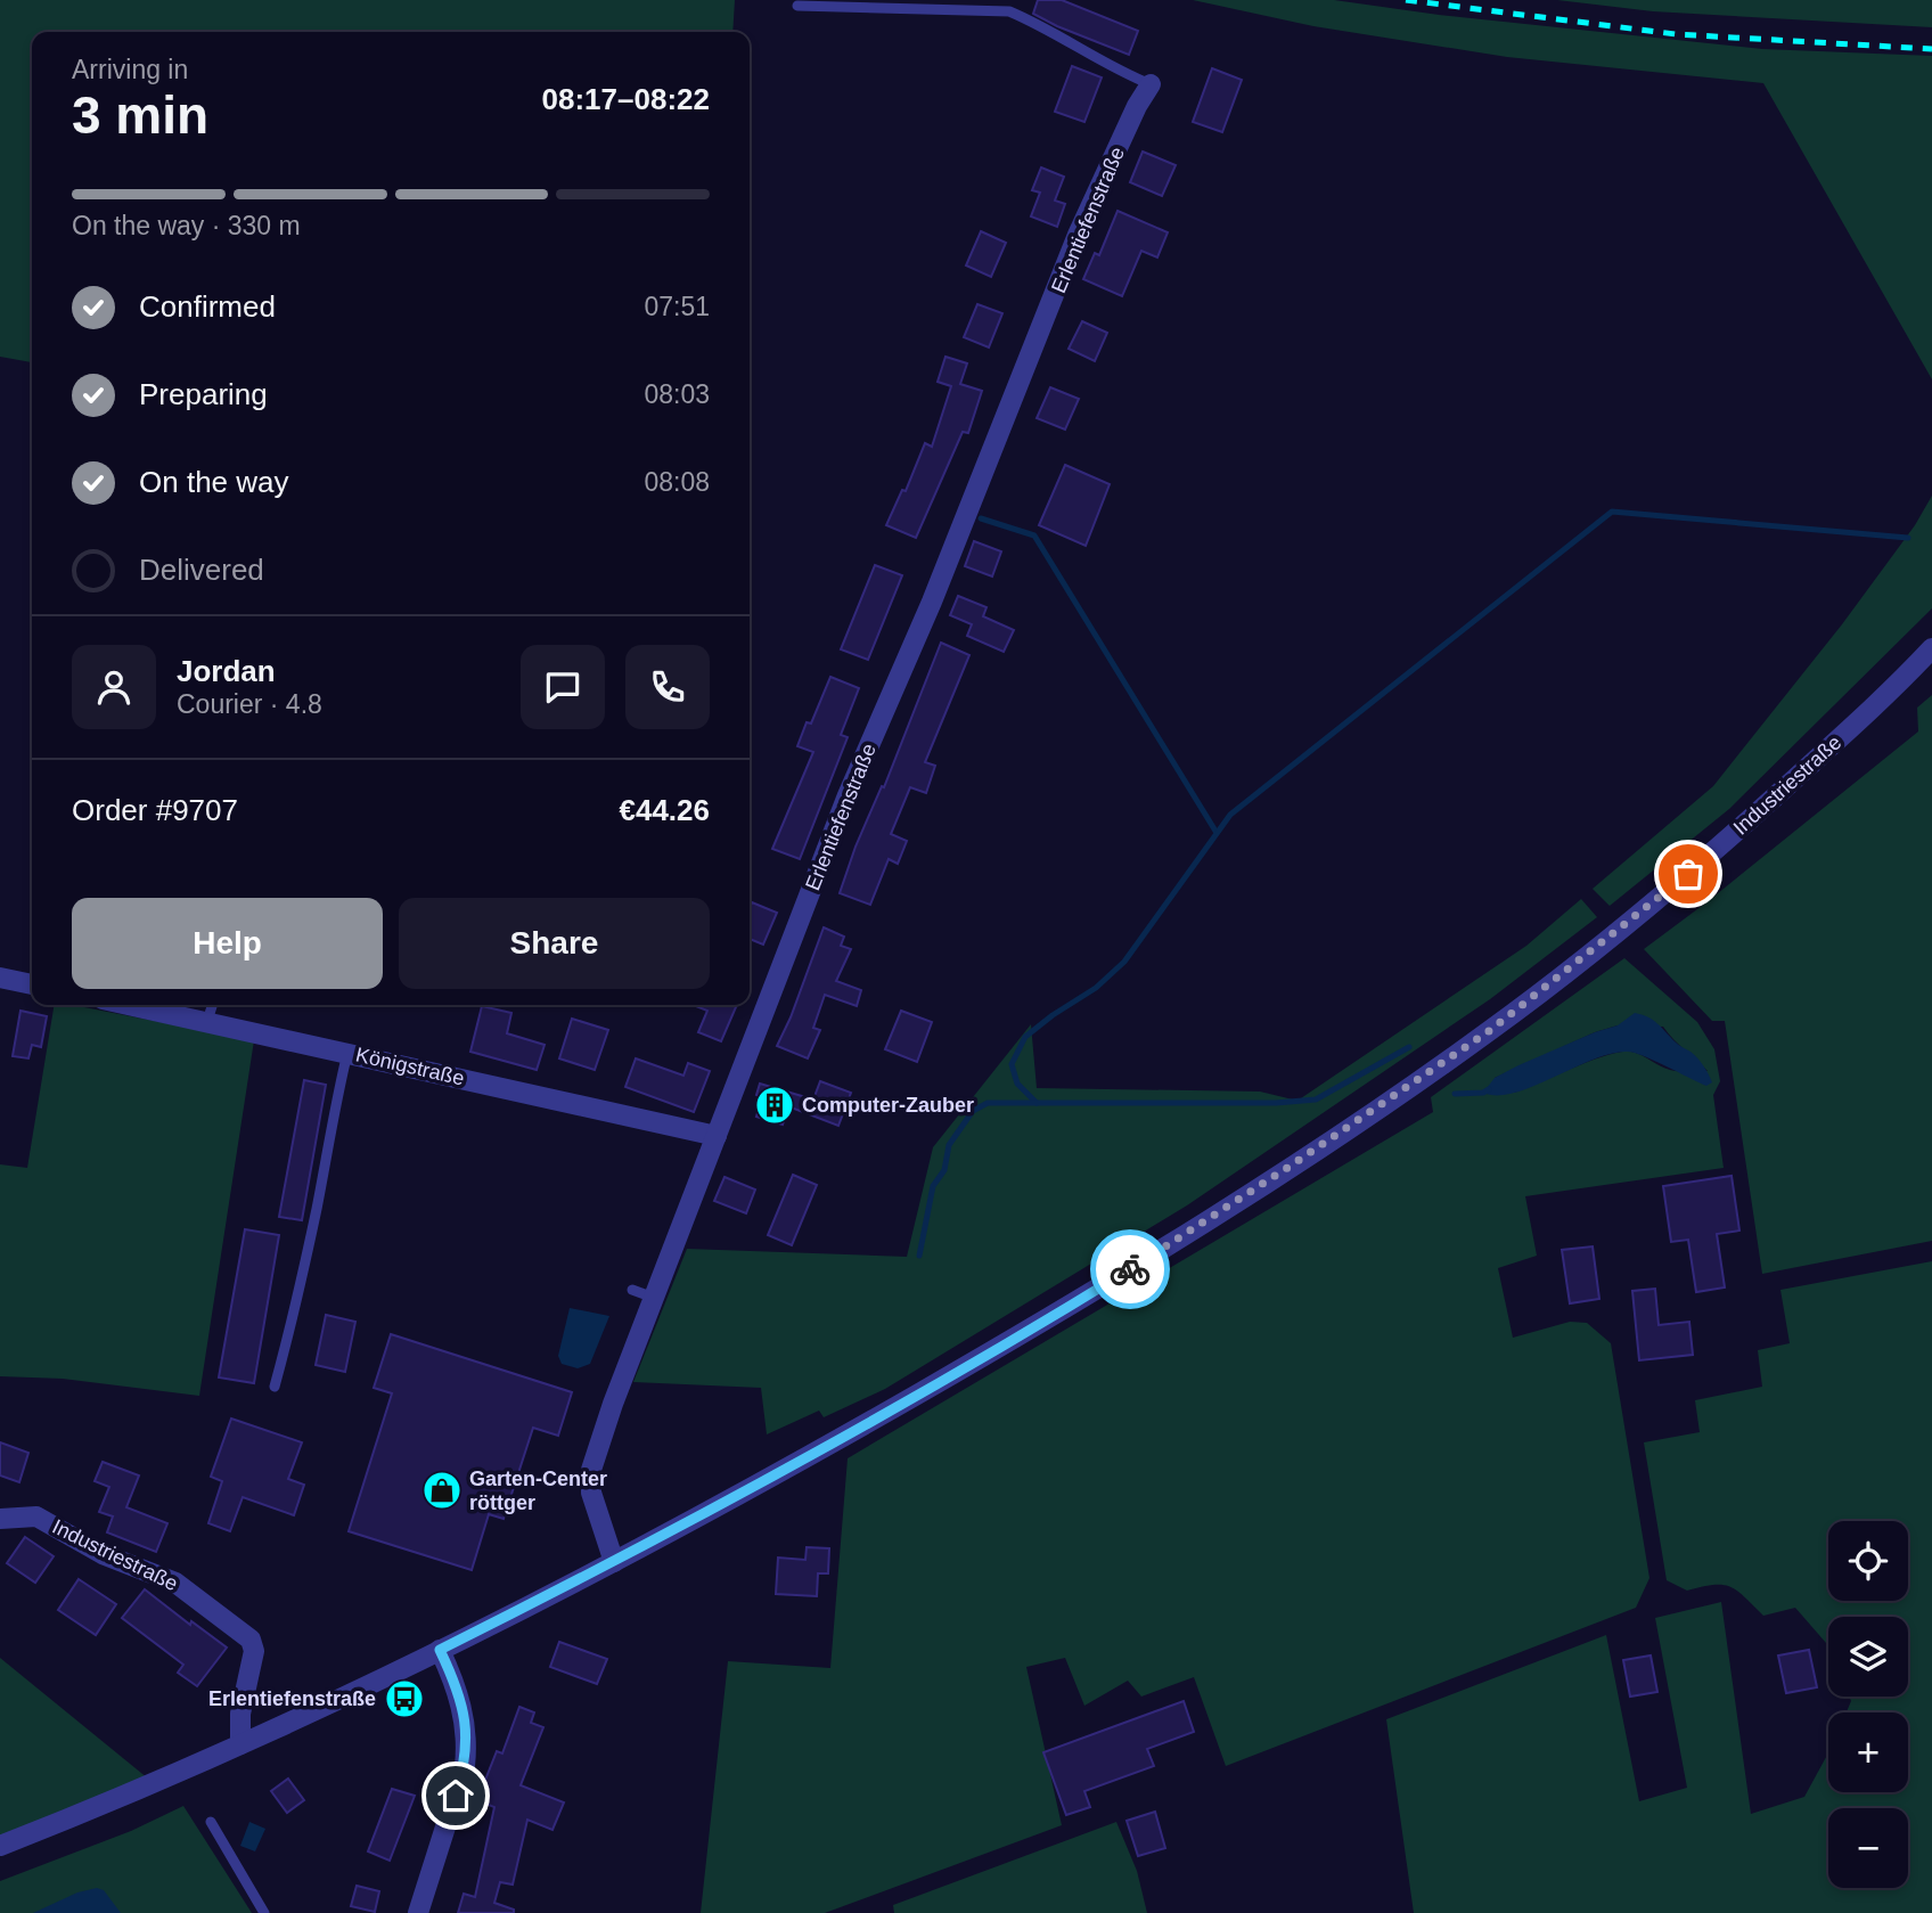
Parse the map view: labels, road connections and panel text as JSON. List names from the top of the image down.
{
  "streets": {
    "street": ["Erlentiefenstraße", "Industriestraße", "Königstraße"]
  },
  "crossings": [
    ["Erlentiefenstraße", "Industriestraße"],
    ["Erlentiefenstraße", "Königstraße"]
  ],
  "places": {
    "building": ["Computer-Zauber"],
    "shop": ["Garten-Center röttger"],
    "bus stop": ["Erlentiefenstraße"]
  },
  "page": {
    "heading": ["3 min", "Arriving in", "08:17–08:22"],
    "panel": [
      "Jordan",
      "Courier · 4.8",
      "Order #9707",
      "€44.26"
    ],
    "bar": "On the way · 330 m",
    "list": [
      ["Confirmed", "07:51"],
      ["Preparing", "08:03"],
      ["On the way", "08:08"],
      "Delivered"
    ],
    "buttons": ["Help", "Share"],
    "map_buttons": ["+", "−"]
  }
}
